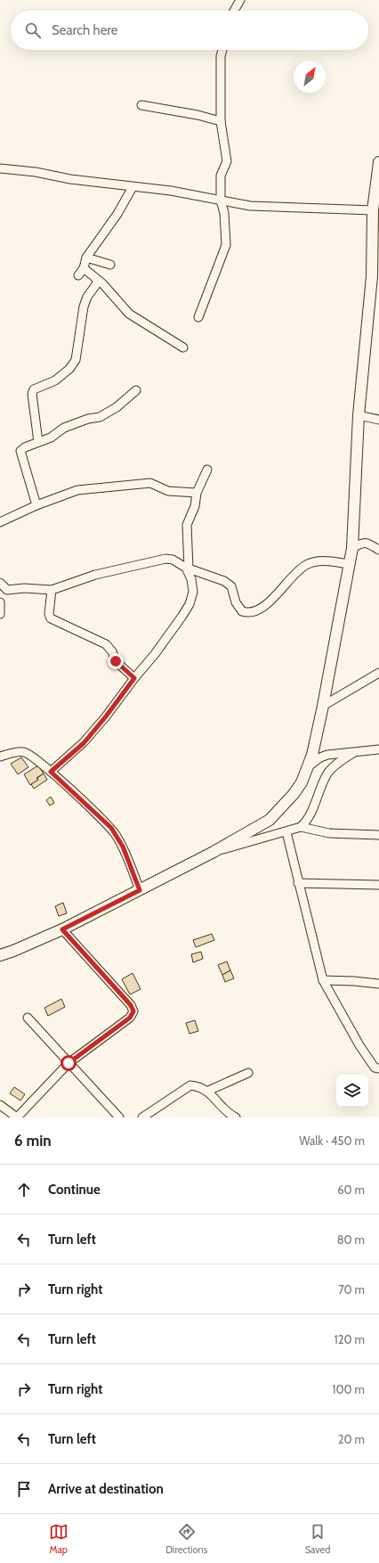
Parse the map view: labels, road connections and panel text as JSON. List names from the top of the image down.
{
  "north": "top right",
  "page": {
    "search": "Search here",
    "heading": ["6 min", "Walk · 450 m"],
    "list": [
      ["Continue", "60 m"],
      ["Turn left", "80 m"],
      ["Turn right", "70 m"],
      ["Turn left", "120 m"],
      ["Turn right", "100 m"],
      ["Turn left", "20 m"],
      "Arrive at destination"
    ],
    "nav": ["Map", "Directions", "Saved"]
  }
}
